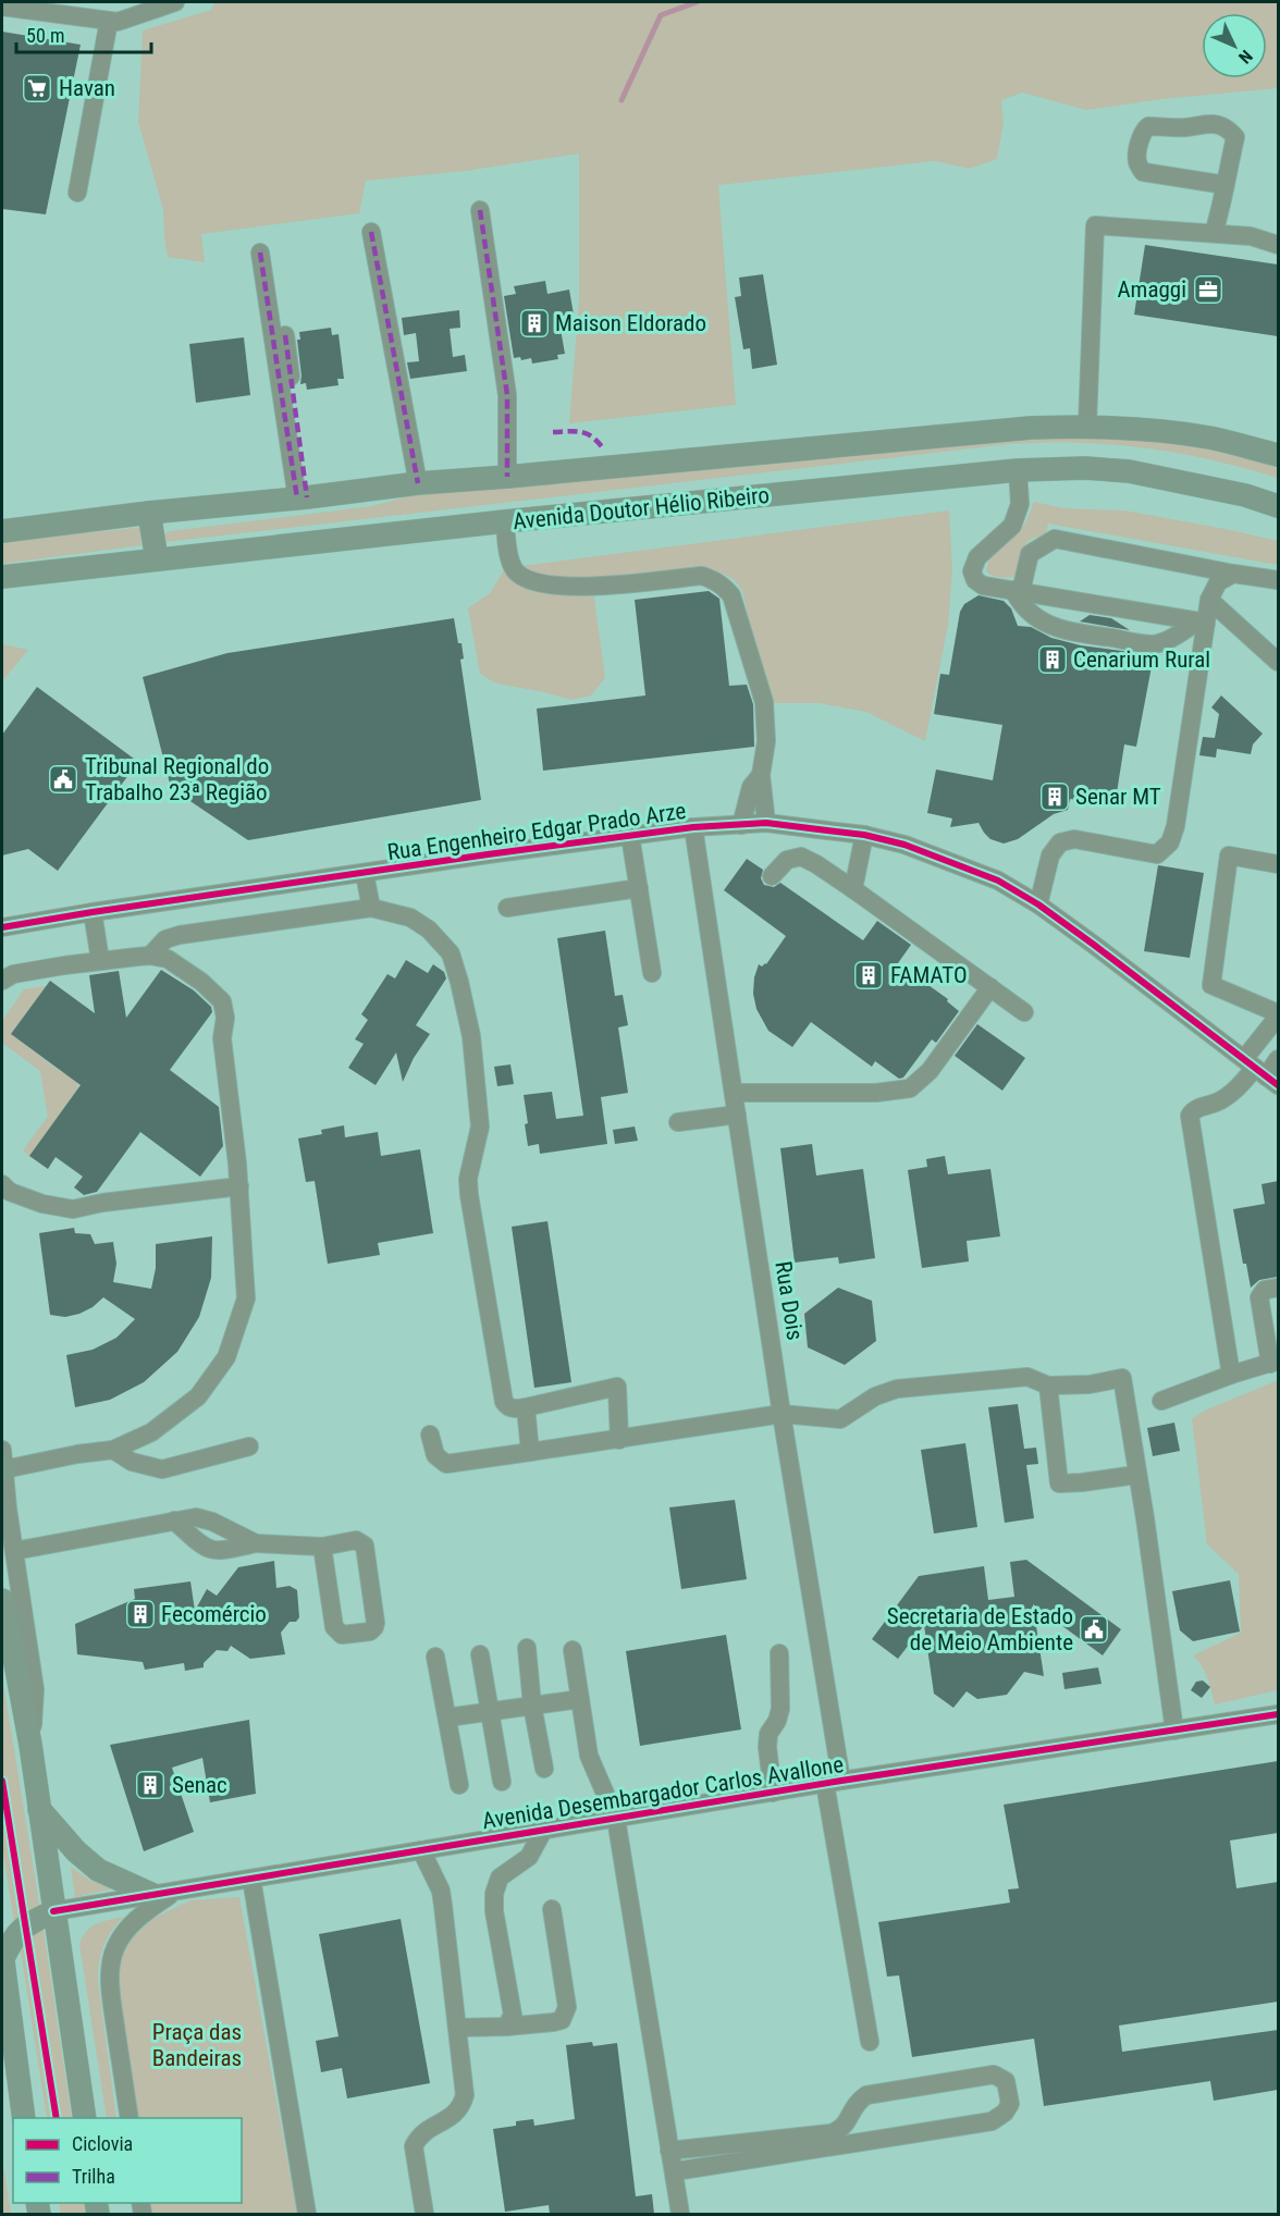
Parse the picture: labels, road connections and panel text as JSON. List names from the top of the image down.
{
  "streets": {
    "main road": ["Avenida Doutor Hélio Ribeiro"],
    "street": ["Rua Engenheiro Edgar Prado Arze", "Rua Dois", "Avenida Desembargador Carlos Avallone"]
  },
  "crossings": [
    ["Rua Engenheiro Edgar Prado Arze", "Rua Dois"],
    ["Rua Dois", "Avenida Desembargador Carlos Avallone"]
  ],
  "parks": ["Praça das Bandeiras"],
  "places": {
    "supermarket": ["Havan"],
    "office": ["Amaggi"],
    "building": [
      "Maison Eldorado",
      "Cenarium Rural",
      "Senar MT",
      "FAMATO",
      "Fecomércio",
      "Senac"
    ],
    "public building": ["Tribunal Regional do Trabalho 23ª Região", "Secretaria de Estado de Meio Ambiente"]
  },
  "legend": ["Ciclovia", "Trilha"],
  "scale_bar": "50 m",
  "north": "bottom right"
}
